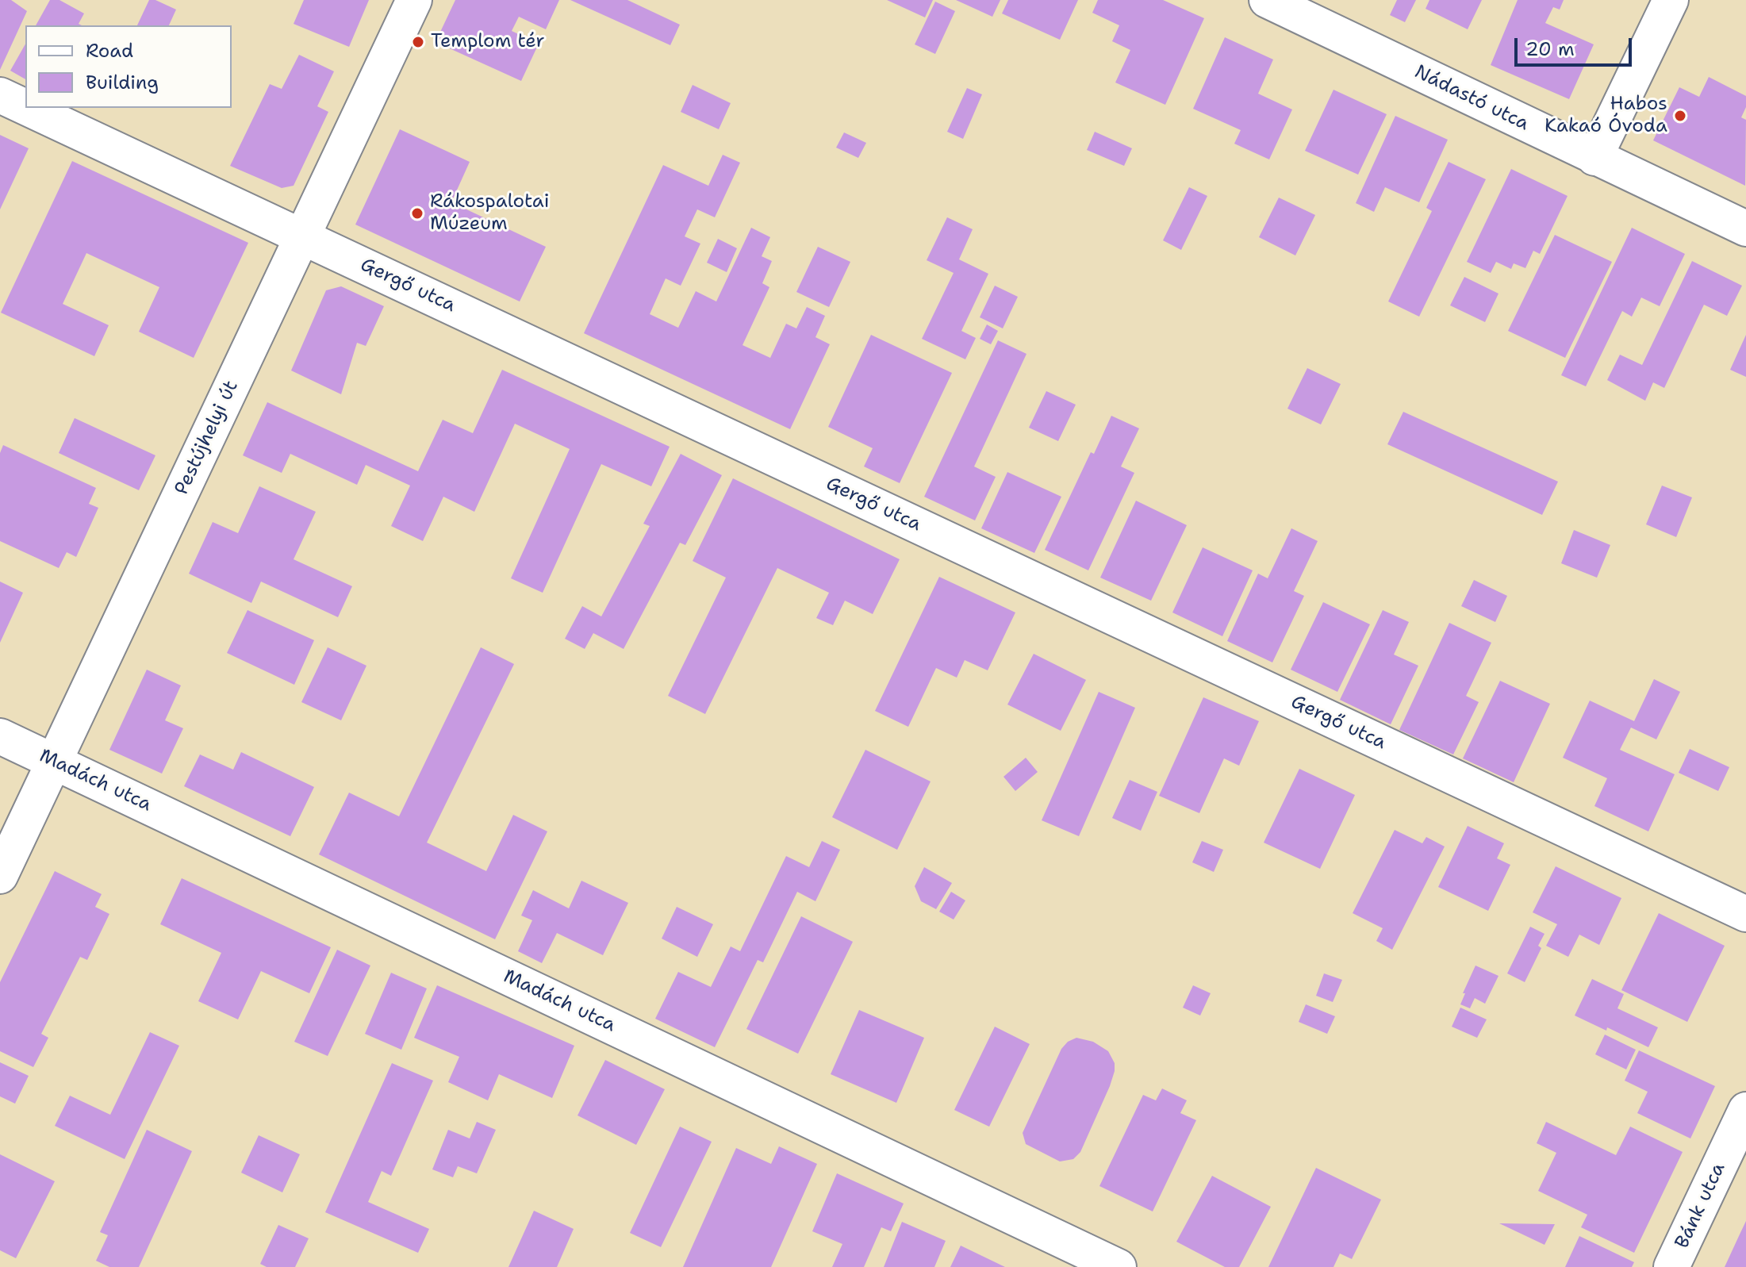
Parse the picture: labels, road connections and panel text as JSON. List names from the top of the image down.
{
  "streets": {
    "street": [
      "Nádastó utca",
      "Gergő utca",
      "Pestújhelyi út",
      "Madách utca",
      "Bánk utca"
    ]
  },
  "crossings": [
    ["Gergő utca", "Pestújhelyi út"],
    ["Pestújhelyi út", "Madách utca"]
  ],
  "places": ["Templom tér", "Habos Kakaó Óvoda", "Rákospalotai Múzeum"],
  "legend": ["Road", "Building"],
  "scale_bar": "20 m"
}
